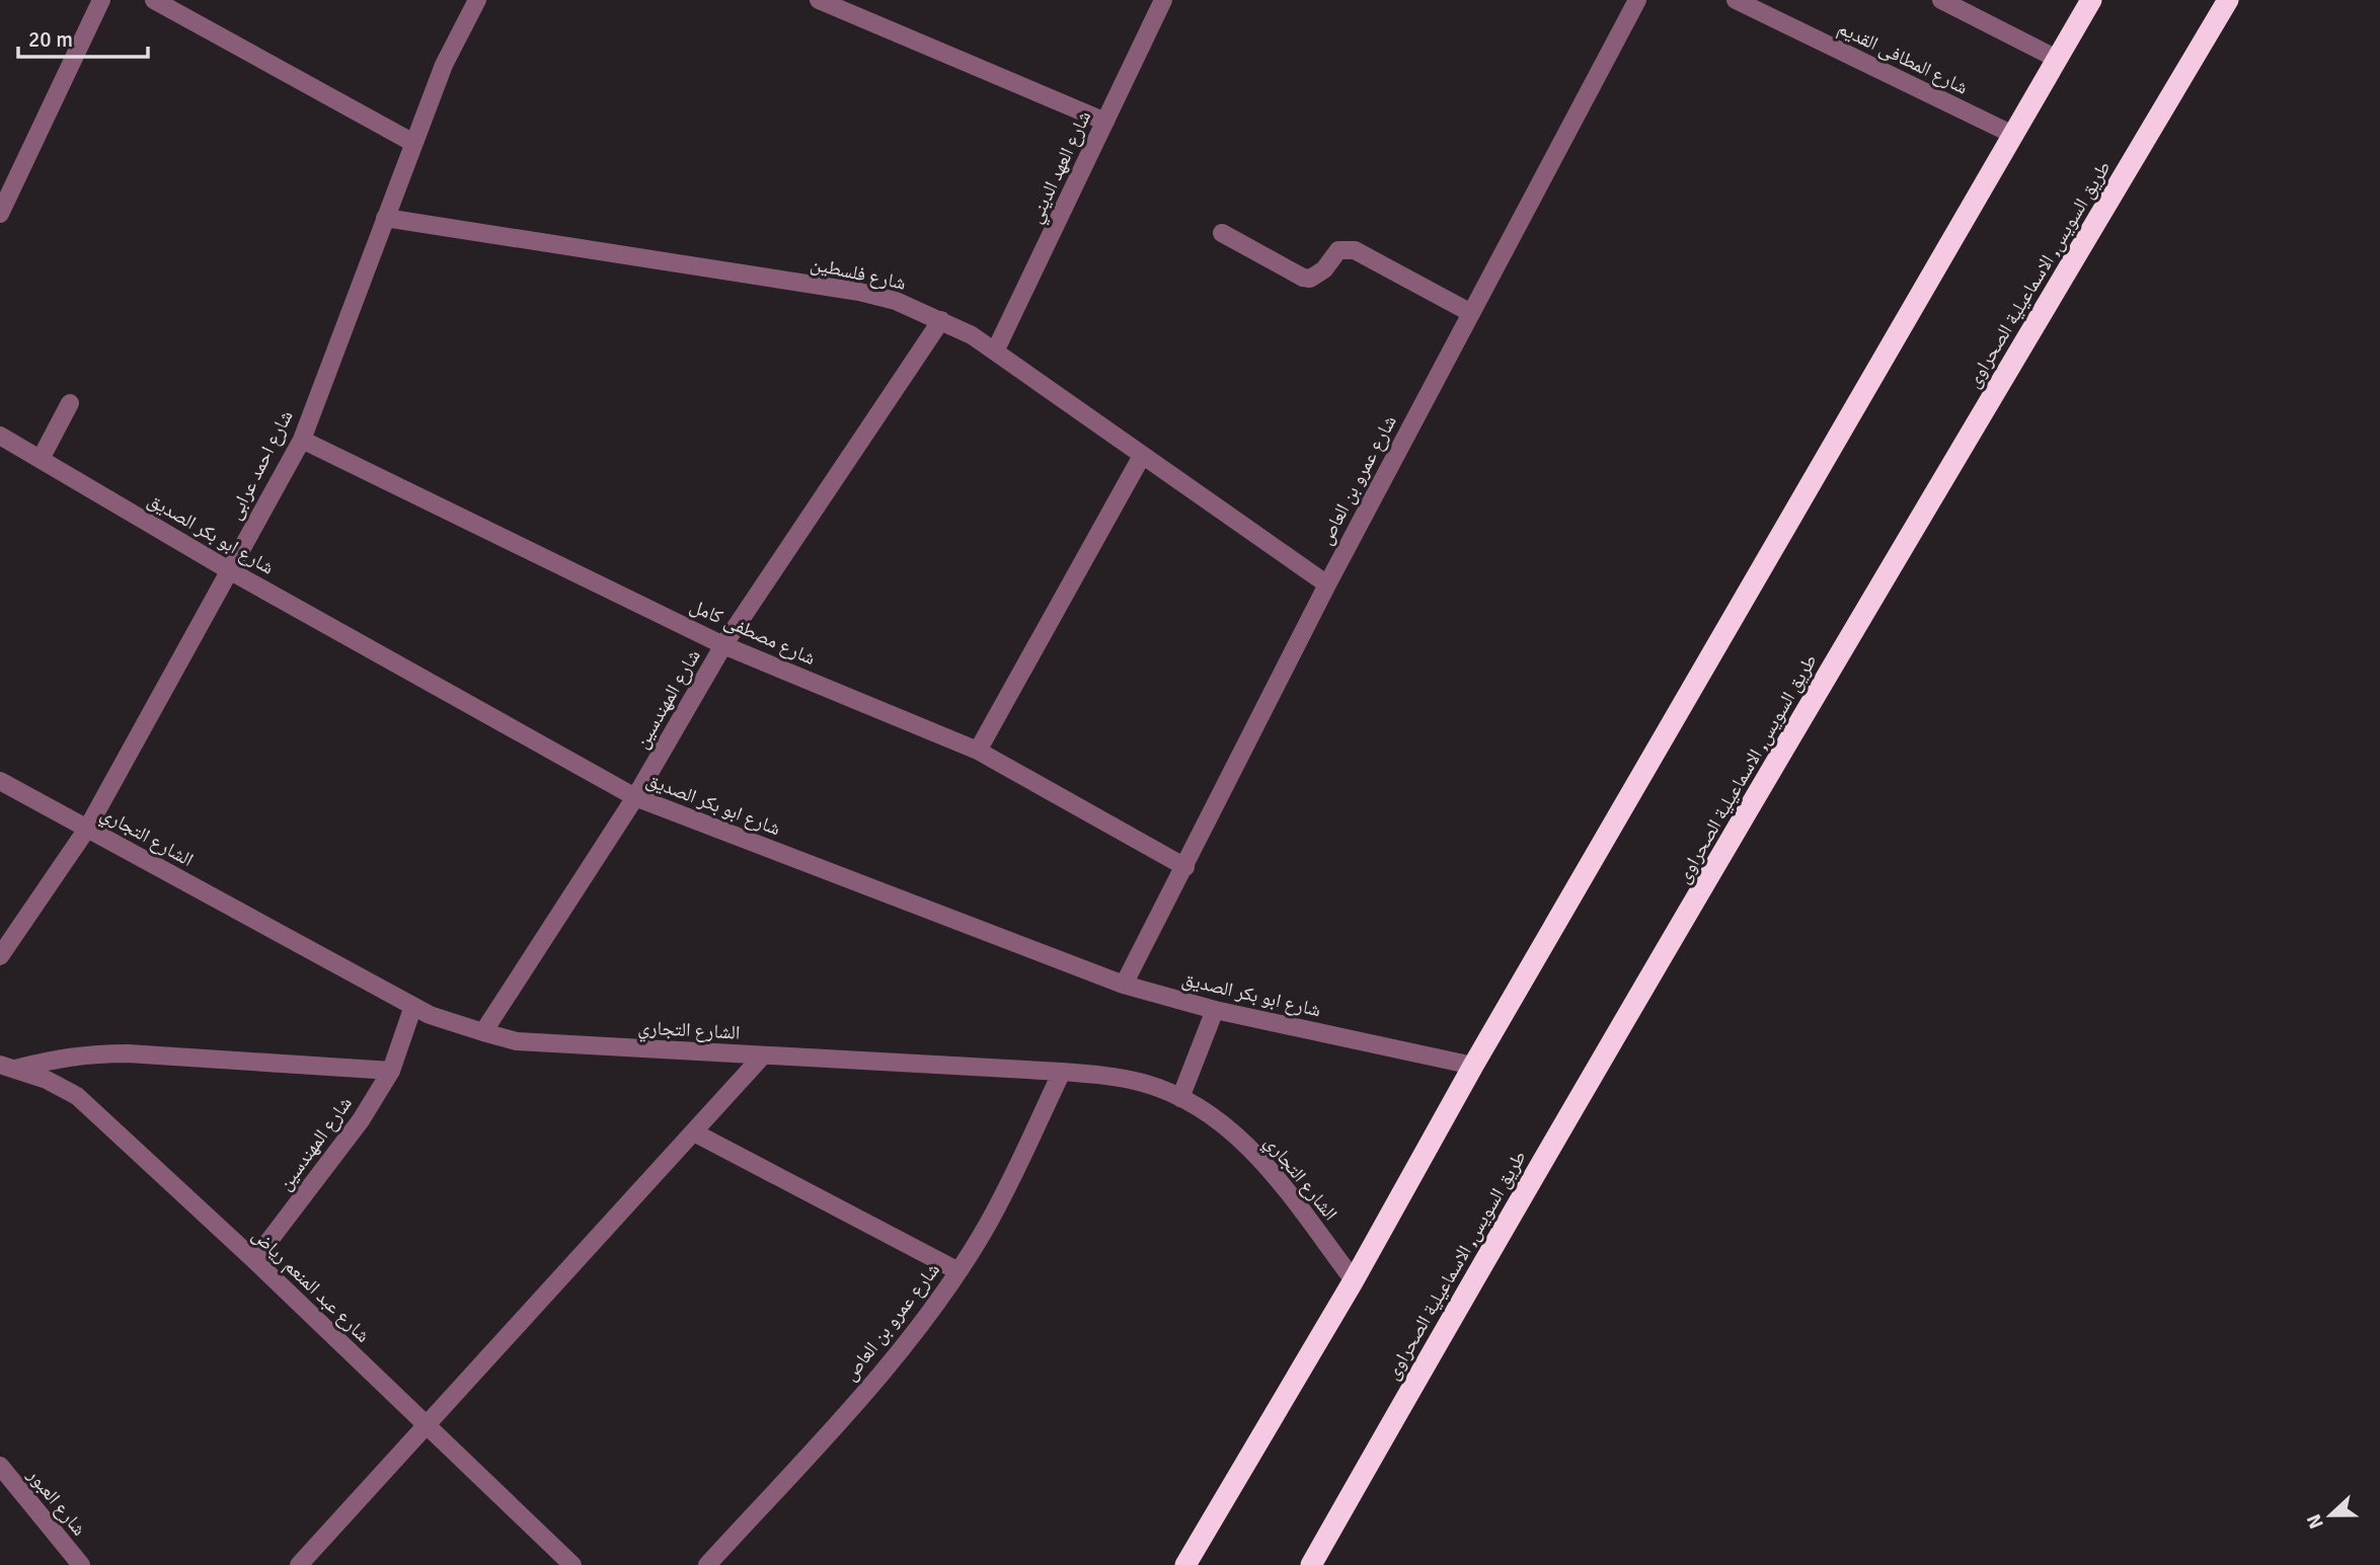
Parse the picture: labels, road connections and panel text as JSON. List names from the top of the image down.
{
  "streets": {
    "highway": ["طريق السويس, الاسماعيلية الصحراوى"],
    "street": [
      "شارع المطافى القديم",
      "شارع العهد الديني",
      "شارع فلسطين",
      "شارع احمد عرابى",
      "شارع عمرو بن العاص",
      "شارع ابو بكر الصديق",
      "شارع مصطفى كامل",
      "شارع المهندسين",
      "الشارع التجاري",
      "شارع عبد المنعم رياض",
      "شارع العبور"
    ]
  },
  "crossings": [
    ["شارع العهد الديني", "شارع فلسطين"],
    ["شارع فلسطين", "شارع احمد عرابى"],
    ["شارع فلسطين", "شارع عمرو بن العاص"],
    ["شارع فلسطين", "شارع المهندسين"],
    ["شارع احمد عرابى", "شارع ابو بكر الصديق"],
    ["شارع احمد عرابى", "شارع مصطفى كامل"],
    ["شارع احمد عرابى", "الشارع التجاري"],
    ["شارع عمرو بن العاص", "شارع ابو بكر الصديق"],
    ["شارع عمرو بن العاص", "شارع مصطفى كامل"],
    ["شارع عمرو بن العاص", "الشارع التجاري"],
    ["شارع ابو بكر الصديق", "شارع المهندسين"],
    ["شارع مصطفى كامل", "شارع المهندسين"],
    ["شارع المهندسين", "الشارع التجاري"],
    ["شارع المهندسين", "شارع عبد المنعم رياض"]
  ],
  "scale_bar": "20 m",
  "north": "left"
}
